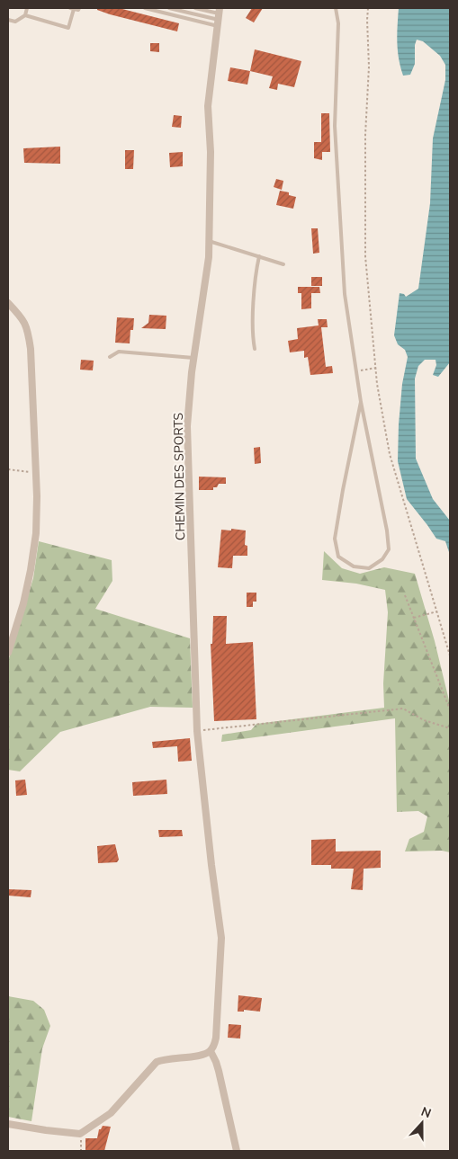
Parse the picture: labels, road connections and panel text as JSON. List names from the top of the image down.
{
  "streets": {
    "street": ["CHEMIN DES SPORTS"]
  },
  "north": "top"
}
